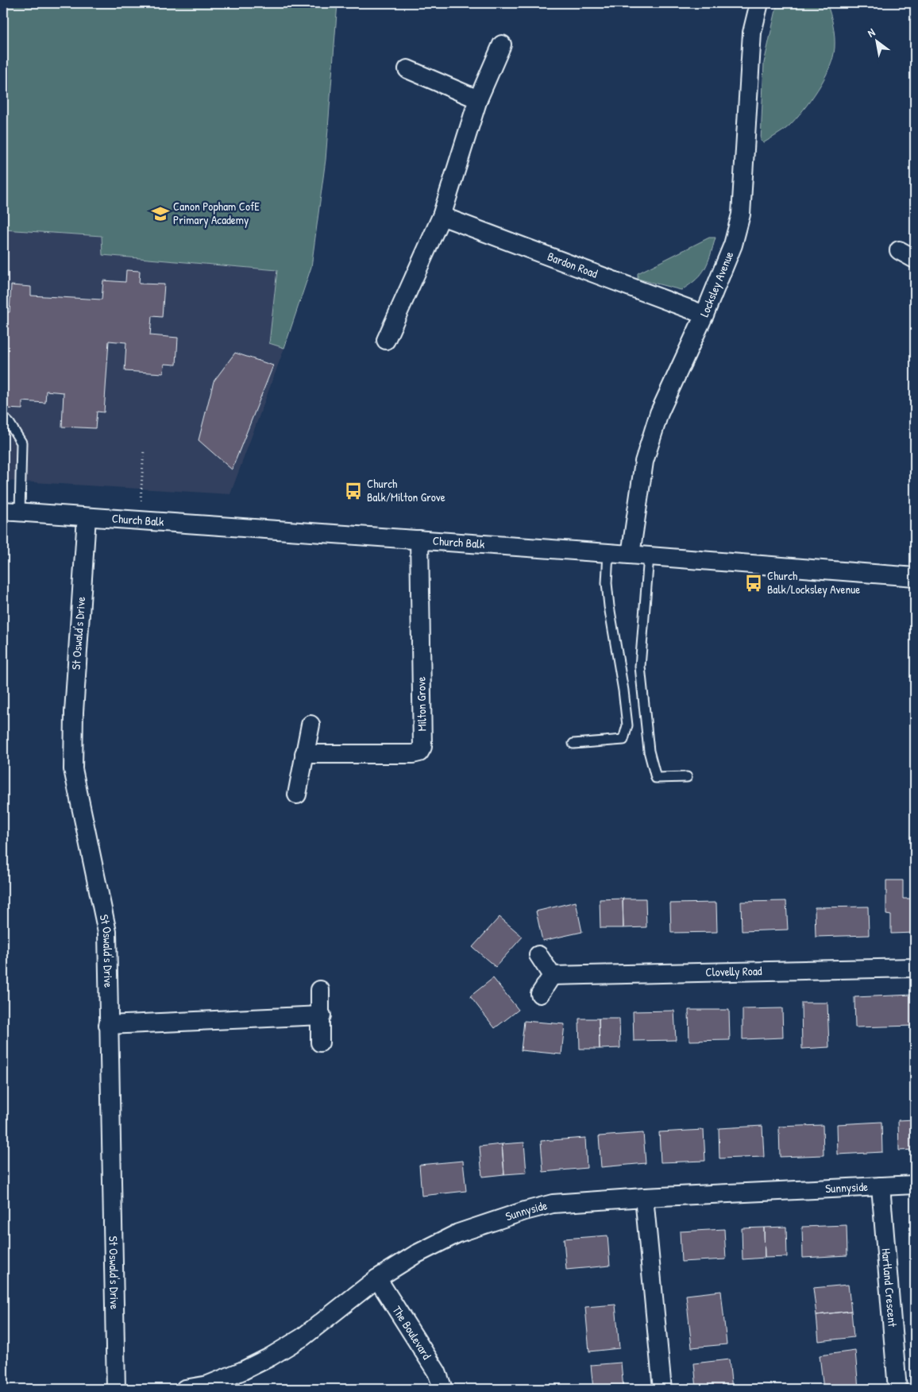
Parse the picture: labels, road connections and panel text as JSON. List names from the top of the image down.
{
  "streets": {
    "street": [
      "Bardon Road",
      "Locksley Avenue",
      "Church Balk",
      "St Oswald's Drive",
      "Milton Grove",
      "Clovelly Road",
      "Sunnyside",
      "Hartland Crescent",
      "The Boulevard"
    ]
  },
  "crossings": [
    ["Bardon Road", "Locksley Avenue"],
    ["Locksley Avenue", "Church Balk"],
    ["Church Balk", "St Oswald's Drive"],
    ["Church Balk", "Milton Grove"],
    ["Sunnyside", "Hartland Crescent"],
    ["Sunnyside", "The Boulevard"]
  ],
  "places": {
    "school or university": ["Canon Popham CofE Primary Academy"],
    "bus stop": ["Church Balk/Milton Grove", "Church Balk/Locksley Avenue"]
  },
  "north": "top left"
}
